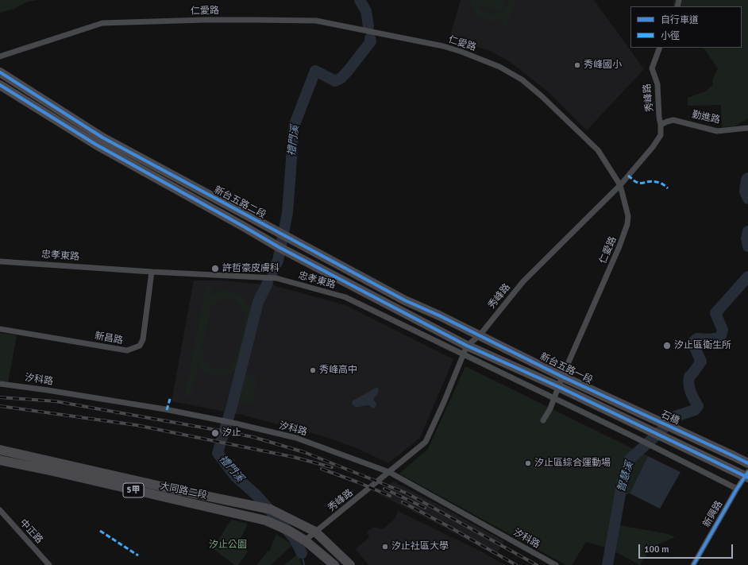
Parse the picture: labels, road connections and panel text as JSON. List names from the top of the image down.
{
  "streets": {
    "main road": [
      "新台五路二段",
      "新台五路一段",
      "石橋",
      "5甲",
      "大同路二段"
    ],
    "street": [
      "仁愛路",
      "秀峰路",
      "勤進路",
      "忠孝東路",
      "新昌路",
      "汐科路",
      "新興路",
      "中正路"
    ]
  },
  "crossings": [
    ["仁愛路", "秀峰路"],
    ["仁愛路", "忠孝東路"],
    ["仁愛路", "新台五路一段"],
    ["秀峰路", "勤進路"],
    ["秀峰路", "新台五路二段"],
    ["秀峰路", "忠孝東路"],
    ["秀峰路", "新台五路一段"],
    ["秀峰路", "汐科路"],
    ["秀峰路", "大同路二段"],
    ["新台五路二段", "新台五路一段"],
    ["忠孝東路", "新昌路"],
    ["忠孝東路", "新興路"],
    ["新台五路一段", "石橋"],
    ["新台五路一段", "新興路"]
  ],
  "water": ["禮門溪", "智慧溪"],
  "parks": ["汐止公園"],
  "places": [
    "秀峰國小",
    "許哲豪皮膚科",
    "汐止區衛生所",
    "秀峰高中",
    "汐止",
    "汐止區綜合運動場",
    "汐止社區大學"
  ],
  "legend": ["自行車道", "小徑"],
  "scale_bar": "100 m"
}
